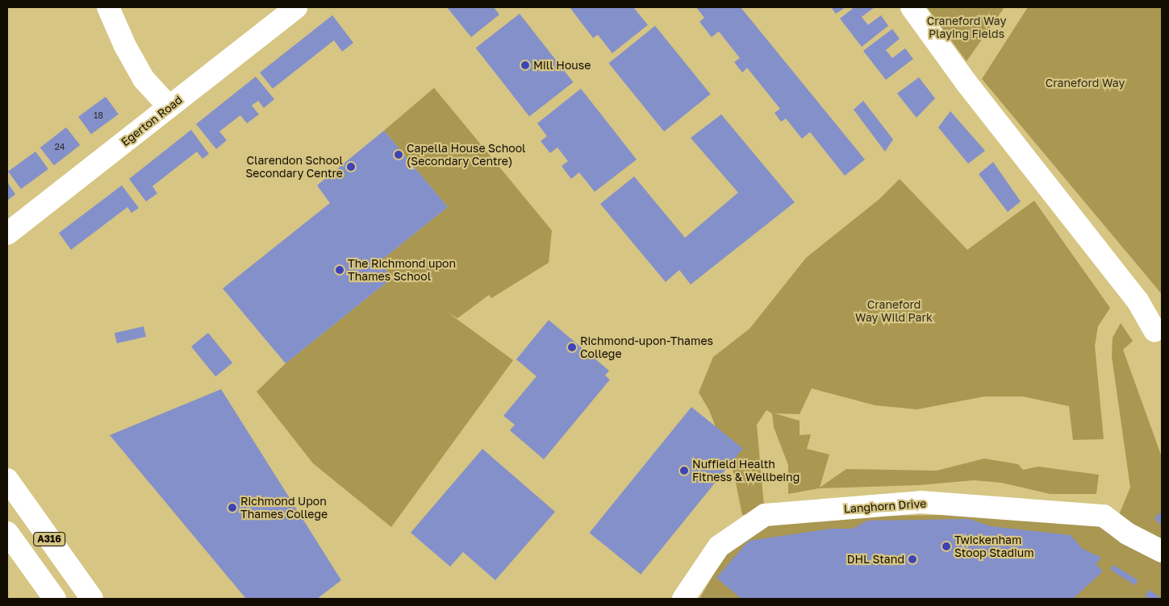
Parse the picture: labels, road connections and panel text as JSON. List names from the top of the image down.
{
  "streets": {
    "main road": ["Egerton Road", "Langhorn Drive", "A316"]
  },
  "parks": ["Craneford Way Playing Fields", "Craneford Way", "Craneford Way Wild Park"],
  "places": [
    "Mill House",
    "Capella House School (Secondary Centre)",
    "Clarendon School Secondary Centre",
    "The Richmond upon Thames School",
    "Richmond-upon-Thames College",
    "Nuffield Health Fitness & Wellbeing",
    "Richmond Upon Thames College",
    "Twickenham Stoop Stadium",
    "DHL Stand"
  ],
  "house_numbers": ["18", "24"]
}
